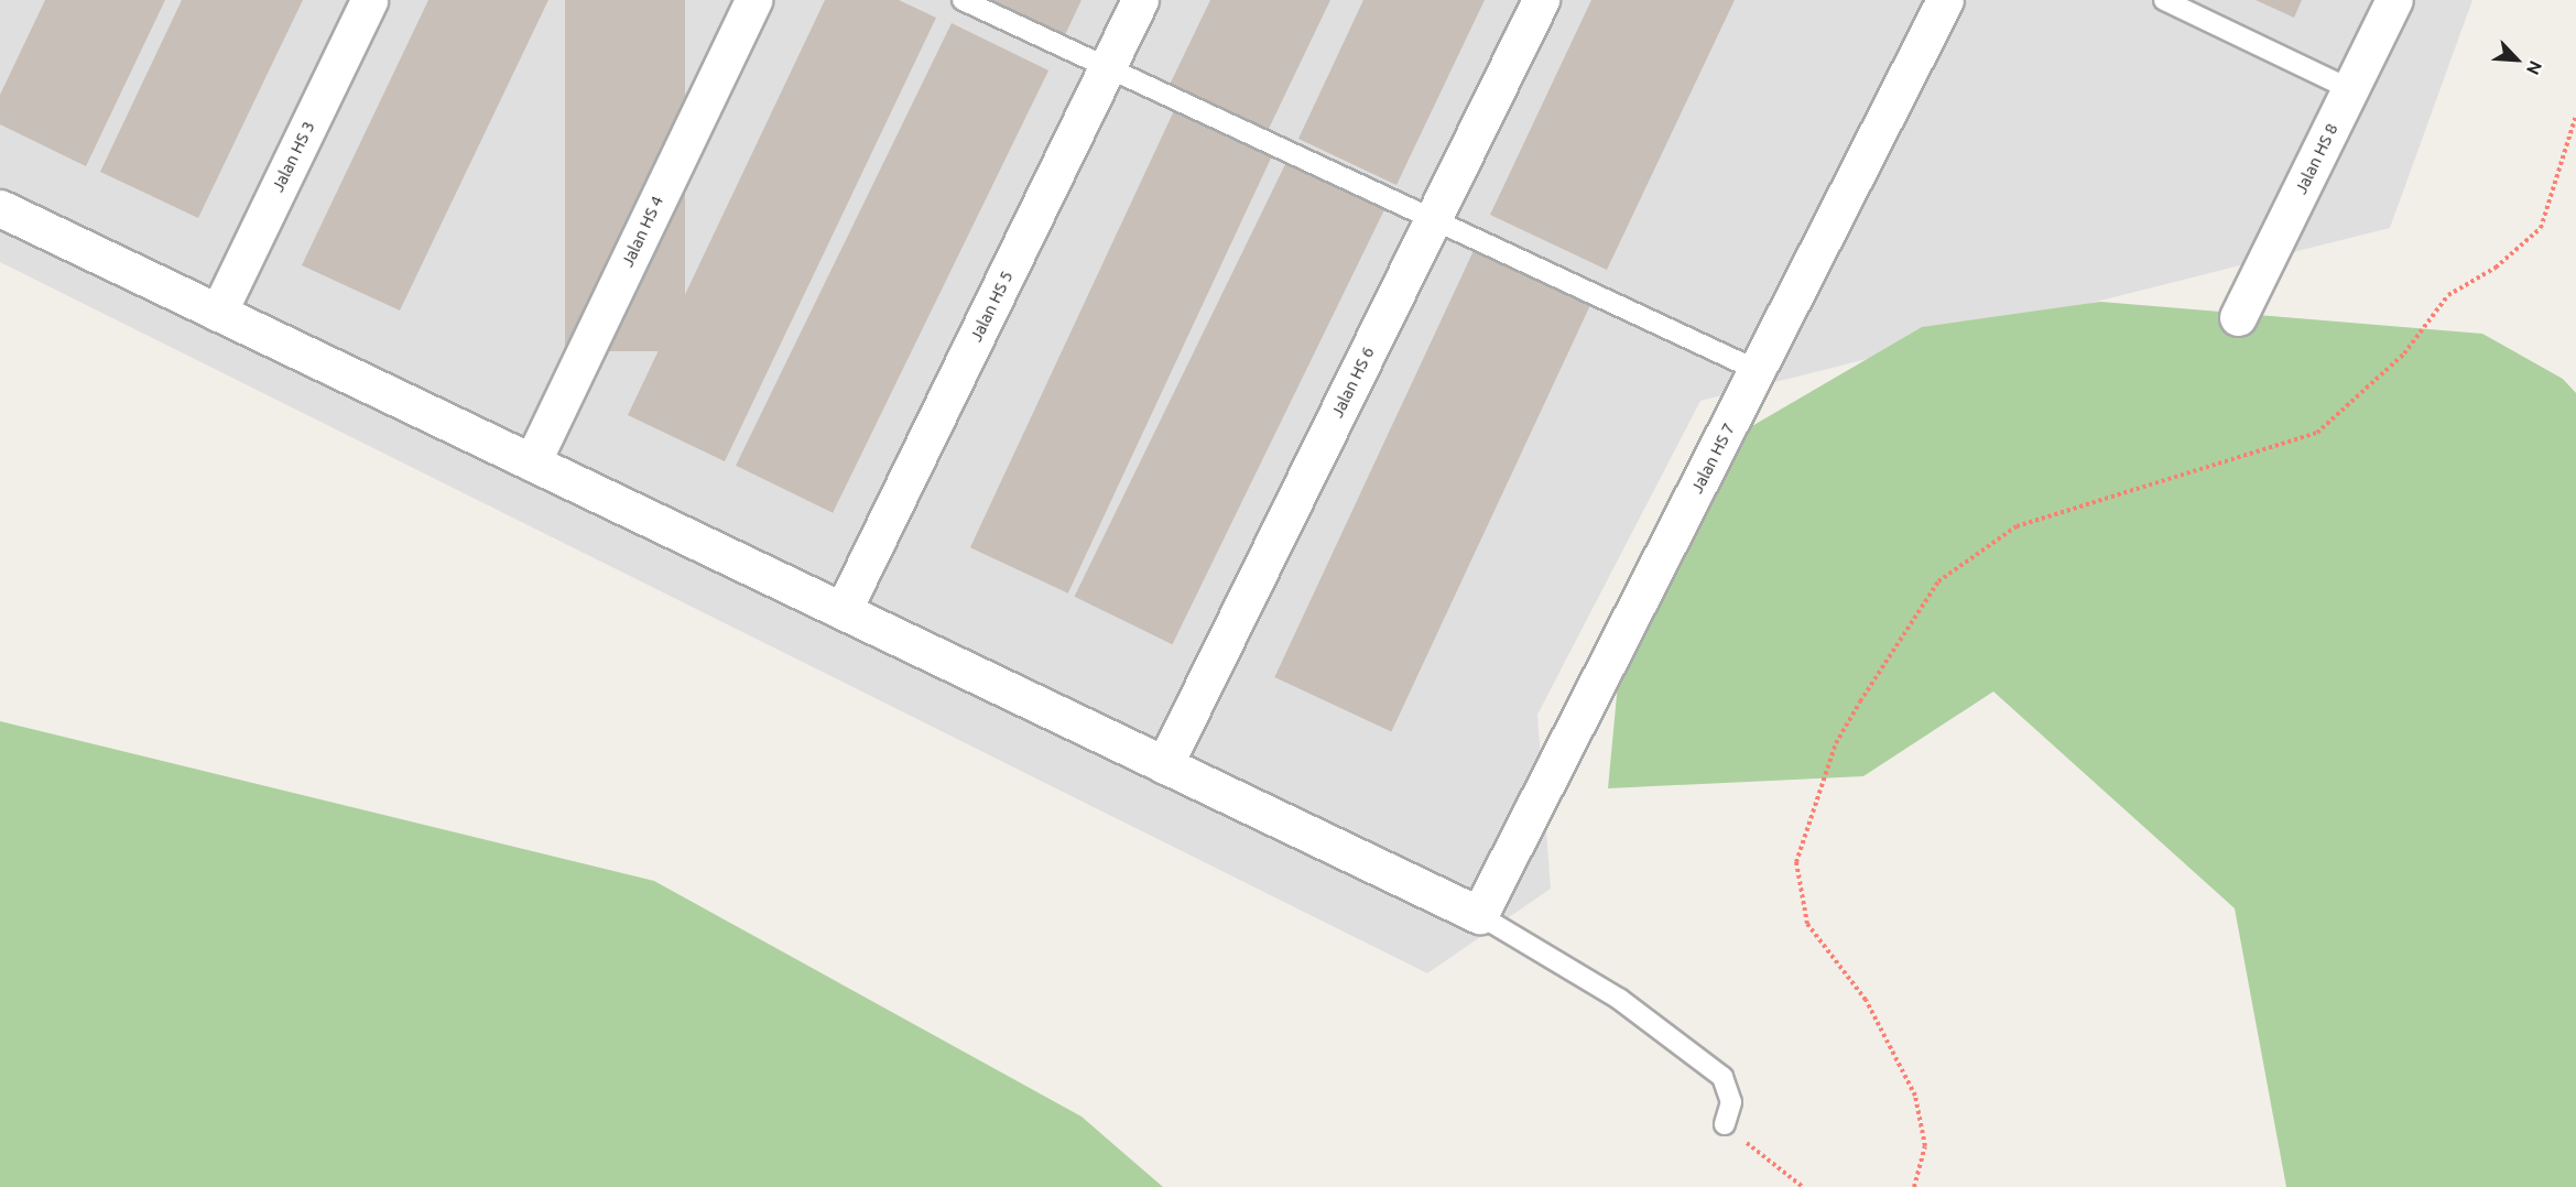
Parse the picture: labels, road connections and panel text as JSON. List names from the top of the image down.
{
  "streets": {
    "street": [
      "Jalan HS 3",
      "Jalan HS 8",
      "Jalan HS 4",
      "Jalan HS 5",
      "Jalan HS 6",
      "Jalan HS 7"
    ]
  },
  "north": "bottom right"
}
